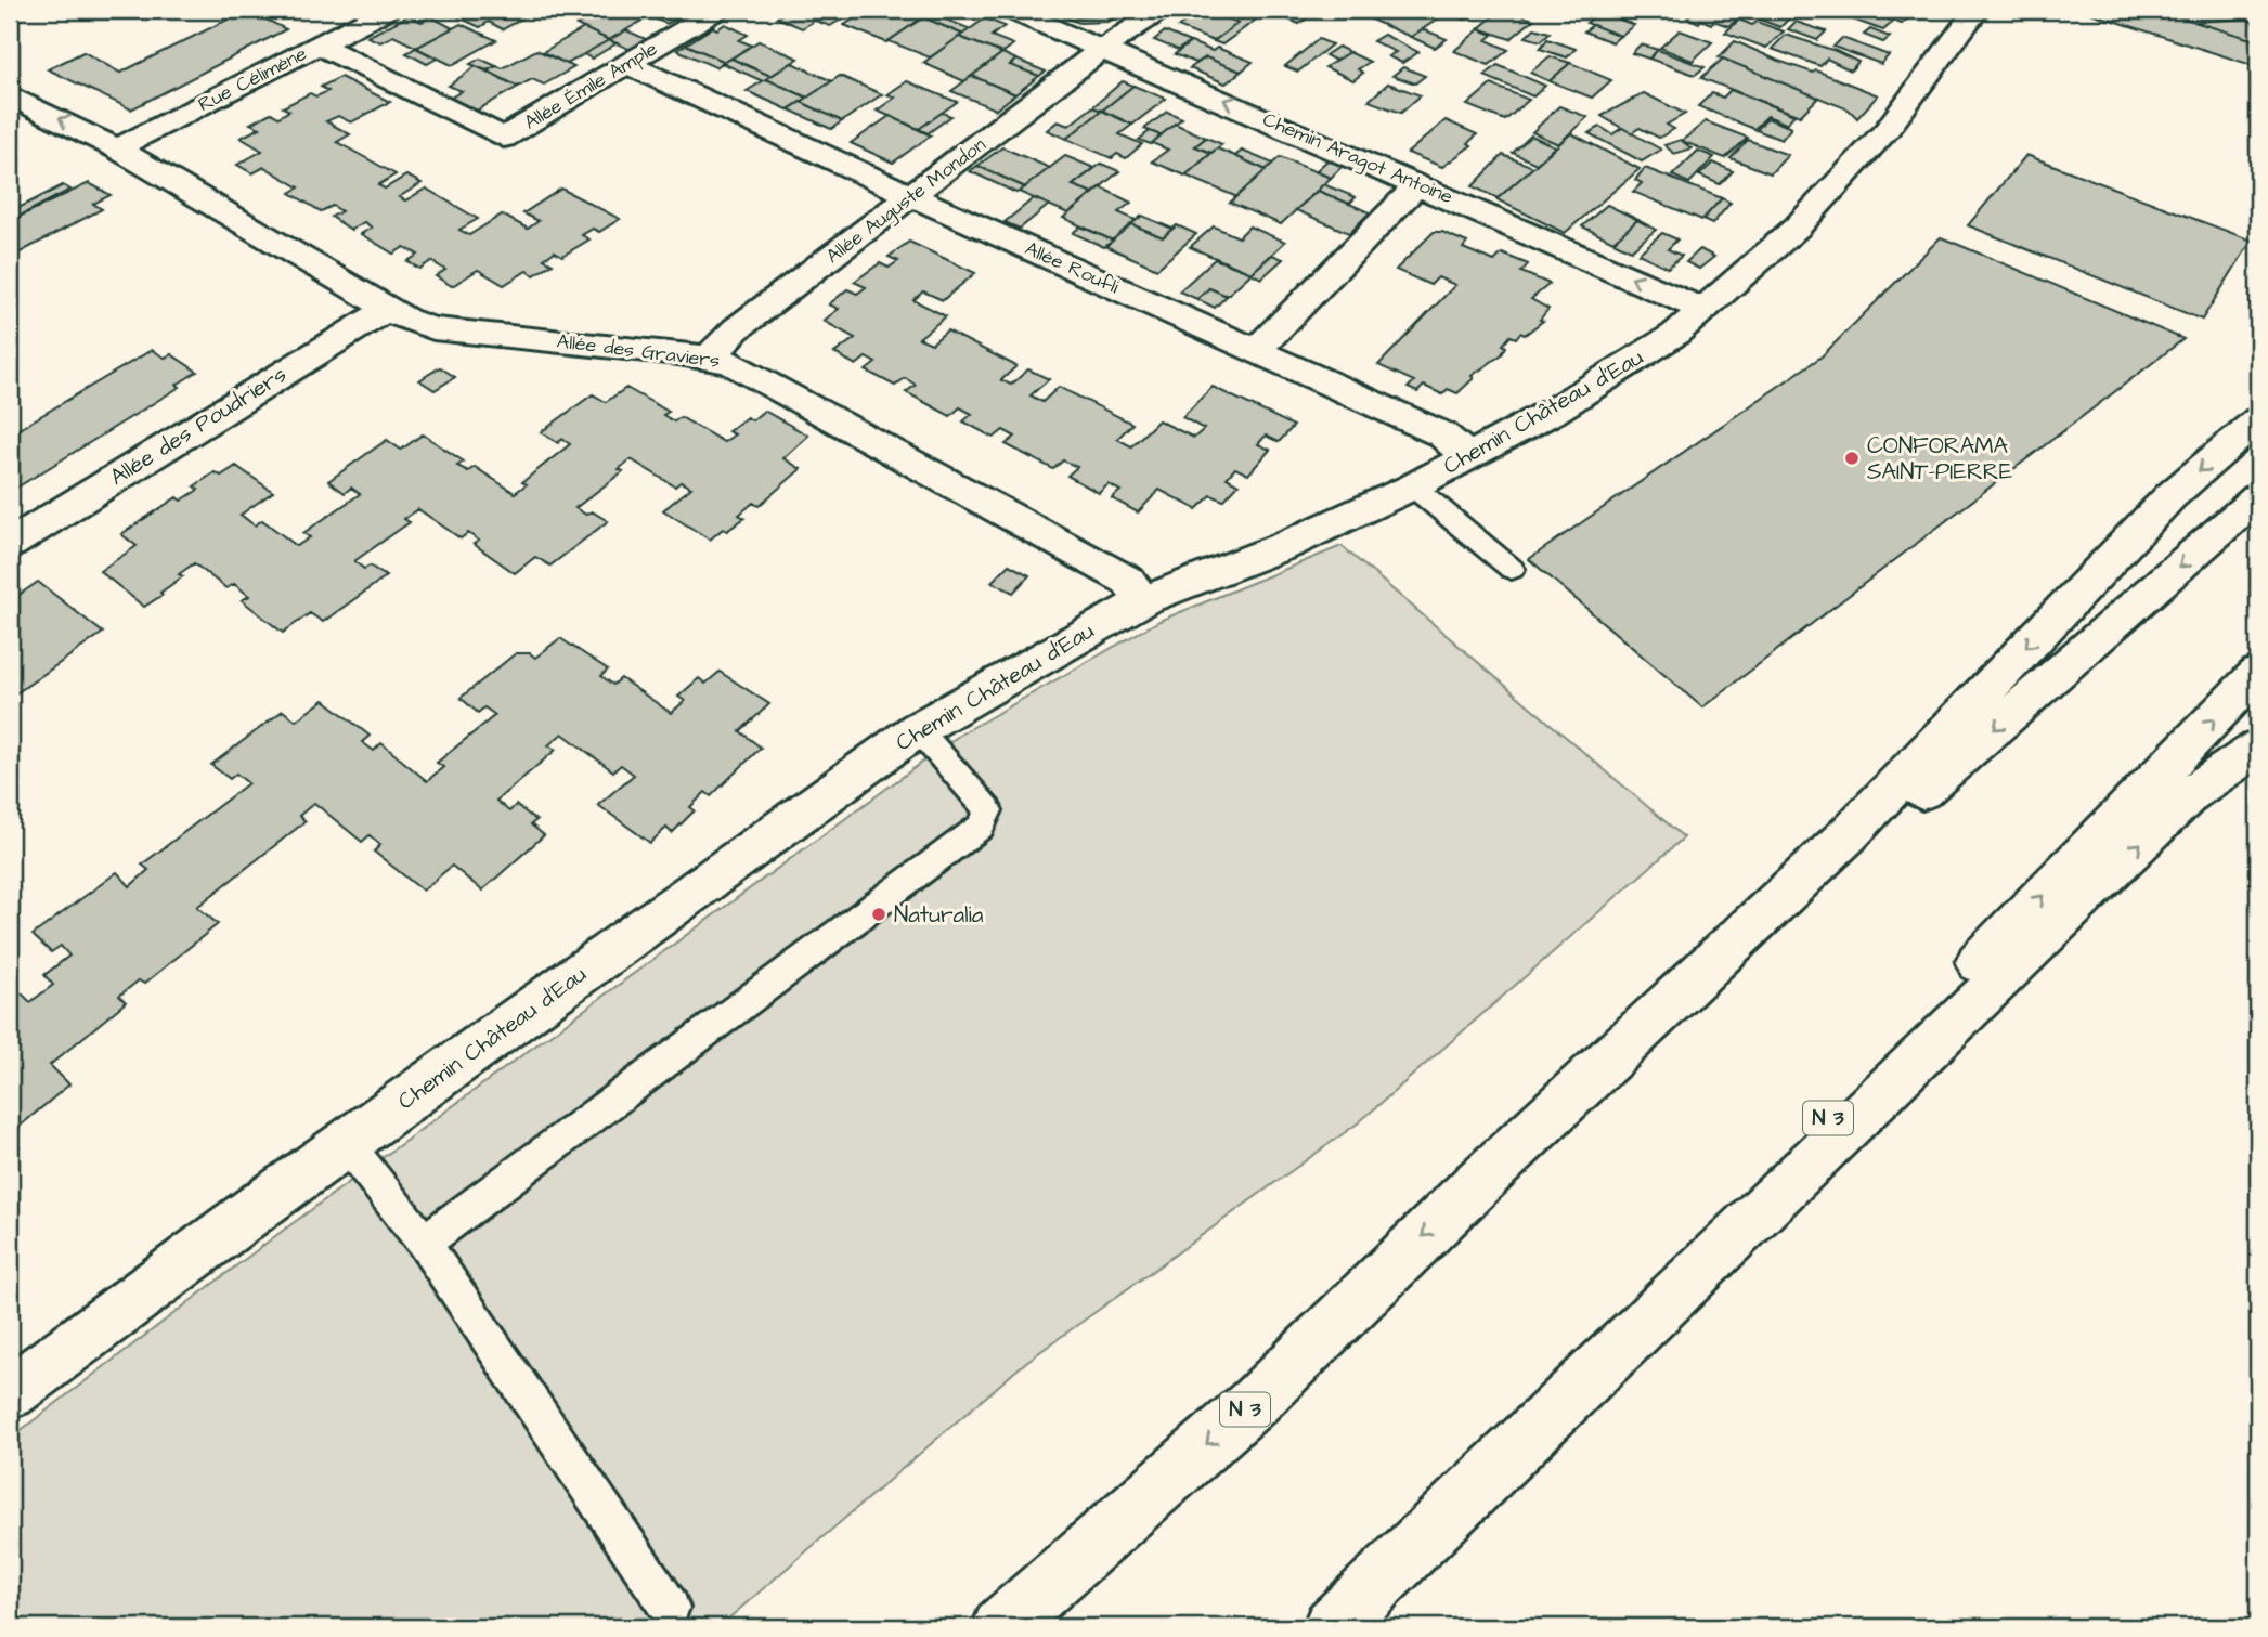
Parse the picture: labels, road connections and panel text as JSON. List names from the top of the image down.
{
  "streets": {
    "main road": [
      "Rue Célimène",
      "Allée Émile Ample",
      "Chemin Aragot Antoine",
      "Allée Auguste Mondon",
      "Allée Roufli",
      "Allée des Graviers",
      "Chemin Château d'Eau",
      "Allée des Poudriers",
      "N 3"
    ]
  },
  "crossings": [
    ["Rue Célimène", "Allée Émile Ample"],
    ["Rue Célimène", "Allée des Graviers"],
    ["Allée Émile Ample", "Allée Roufli"],
    ["Chemin Aragot Antoine", "Allée Auguste Mondon"],
    ["Chemin Aragot Antoine", "Chemin Château d'Eau"],
    ["Allée Auguste Mondon", "Allée Roufli"],
    ["Allée Auguste Mondon", "Allée des Graviers"],
    ["Allée Roufli", "Chemin Château d'Eau"],
    ["Allée des Graviers", "Chemin Château d'Eau"],
    ["Allée des Graviers", "Allée des Poudriers"]
  ],
  "one_way": ["Chemin Aragot Antoine"],
  "places": ["CONFORAMA SAINT-PIERRE", "Naturalia"]
}
